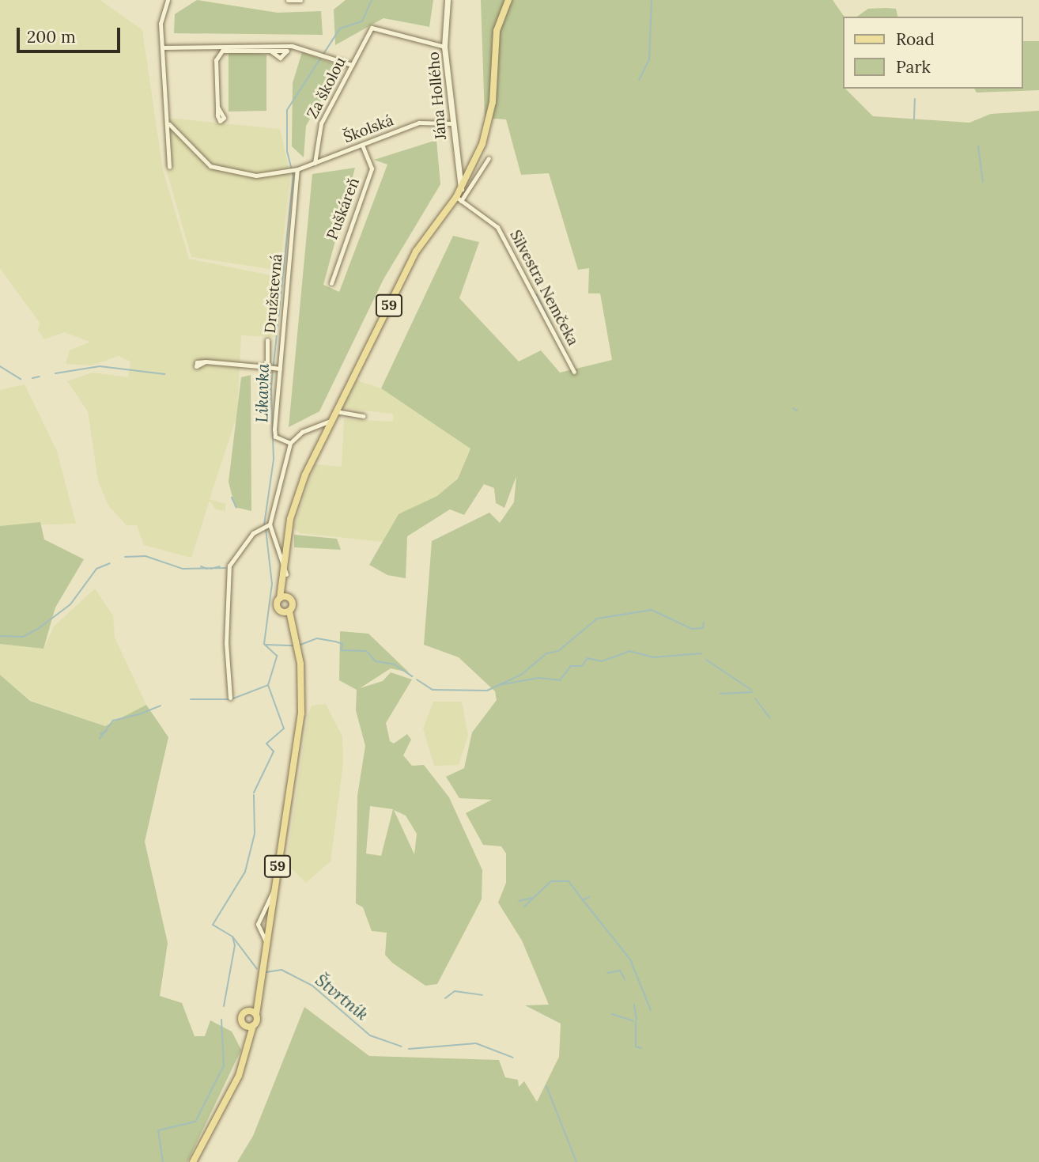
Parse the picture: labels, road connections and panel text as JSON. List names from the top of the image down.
{
  "streets": {
    "main road": ["59"],
    "street": [
      "Za školou",
      "Jána Hollého",
      "Školská",
      "Puškáreň",
      "Silvestra Nemčeka",
      "Družstevná"
    ]
  },
  "crossings": [
    ["Za školou", "Jána Hollého"],
    ["Za školou", "Školská"],
    ["Jána Hollého", "Školská"],
    ["Jána Hollého", "59"],
    ["Školská", "Puškáreň"],
    ["Školská", "Družstevná"],
    ["Silvestra Nemčeka", "59"]
  ],
  "water": ["Likavka", "Štvrtník"],
  "legend": ["Road", "Park"],
  "scale_bar": "200 m"
}
